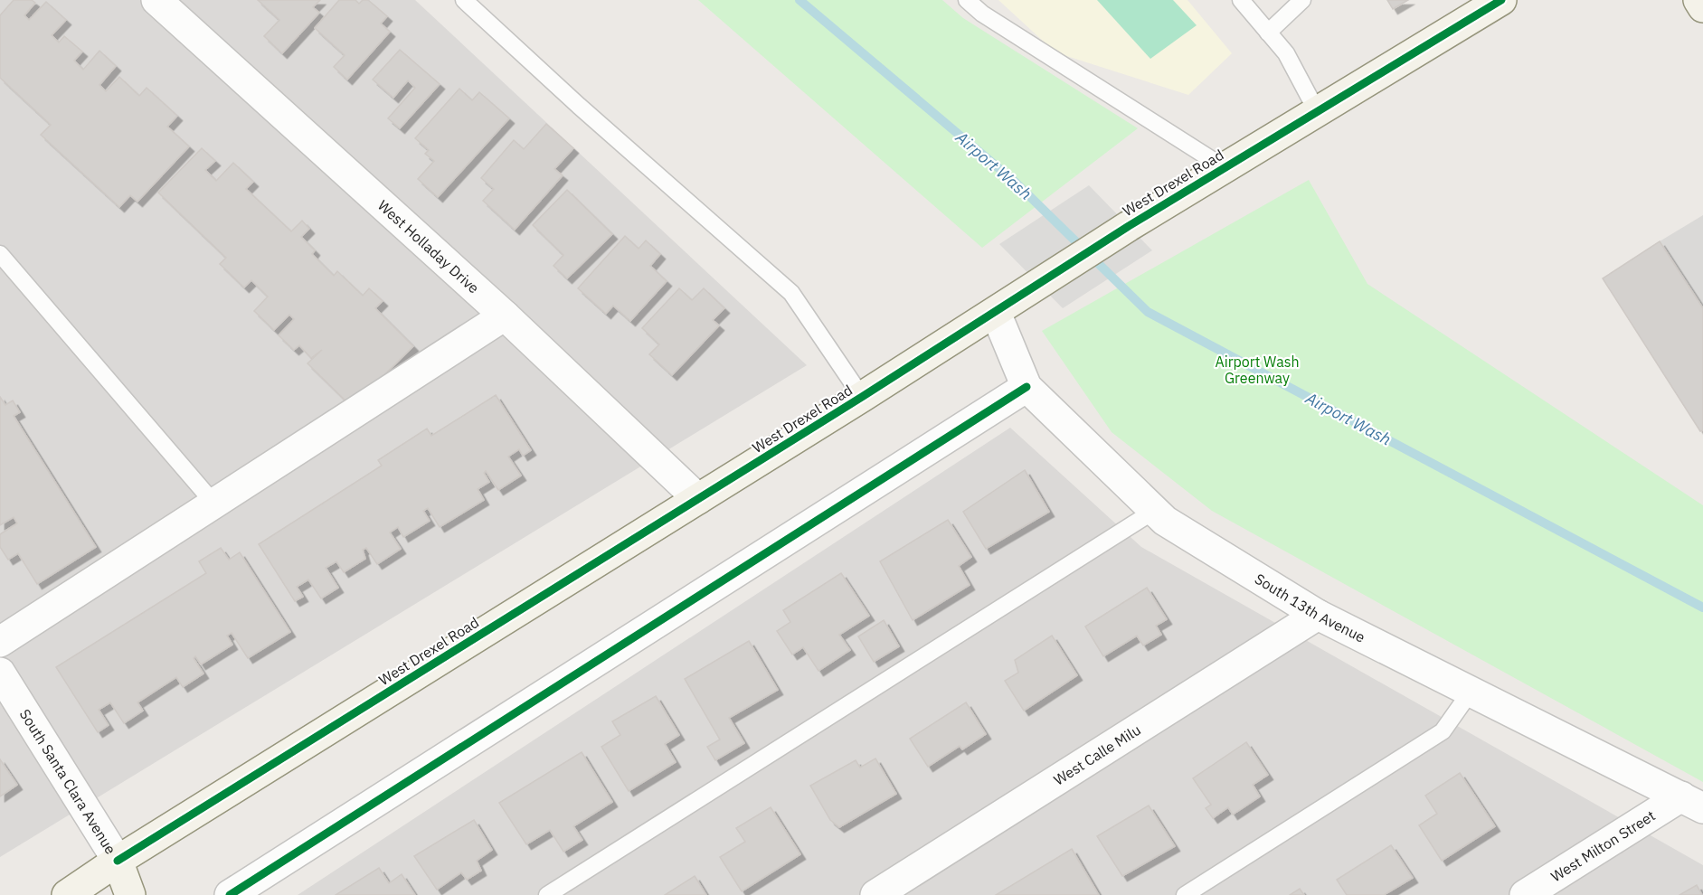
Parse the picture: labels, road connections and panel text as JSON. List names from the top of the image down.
{
  "streets": {
    "street": [
      "West Drexel Road",
      "West Holladay Drive",
      "South 13th Avenue",
      "West Calle Milu",
      "South Santa Clara Avenue",
      "West Milton Street"
    ]
  },
  "crossings": [
    ["West Drexel Road", "West Holladay Drive"],
    ["West Drexel Road", "South 13th Avenue"],
    ["West Drexel Road", "South Santa Clara Avenue"],
    ["South 13th Avenue", "West Calle Milu"],
    ["South 13th Avenue", "West Milton Street"]
  ],
  "water": ["Airport Wash"],
  "parks": ["Airport Wash Greenway"]
}
